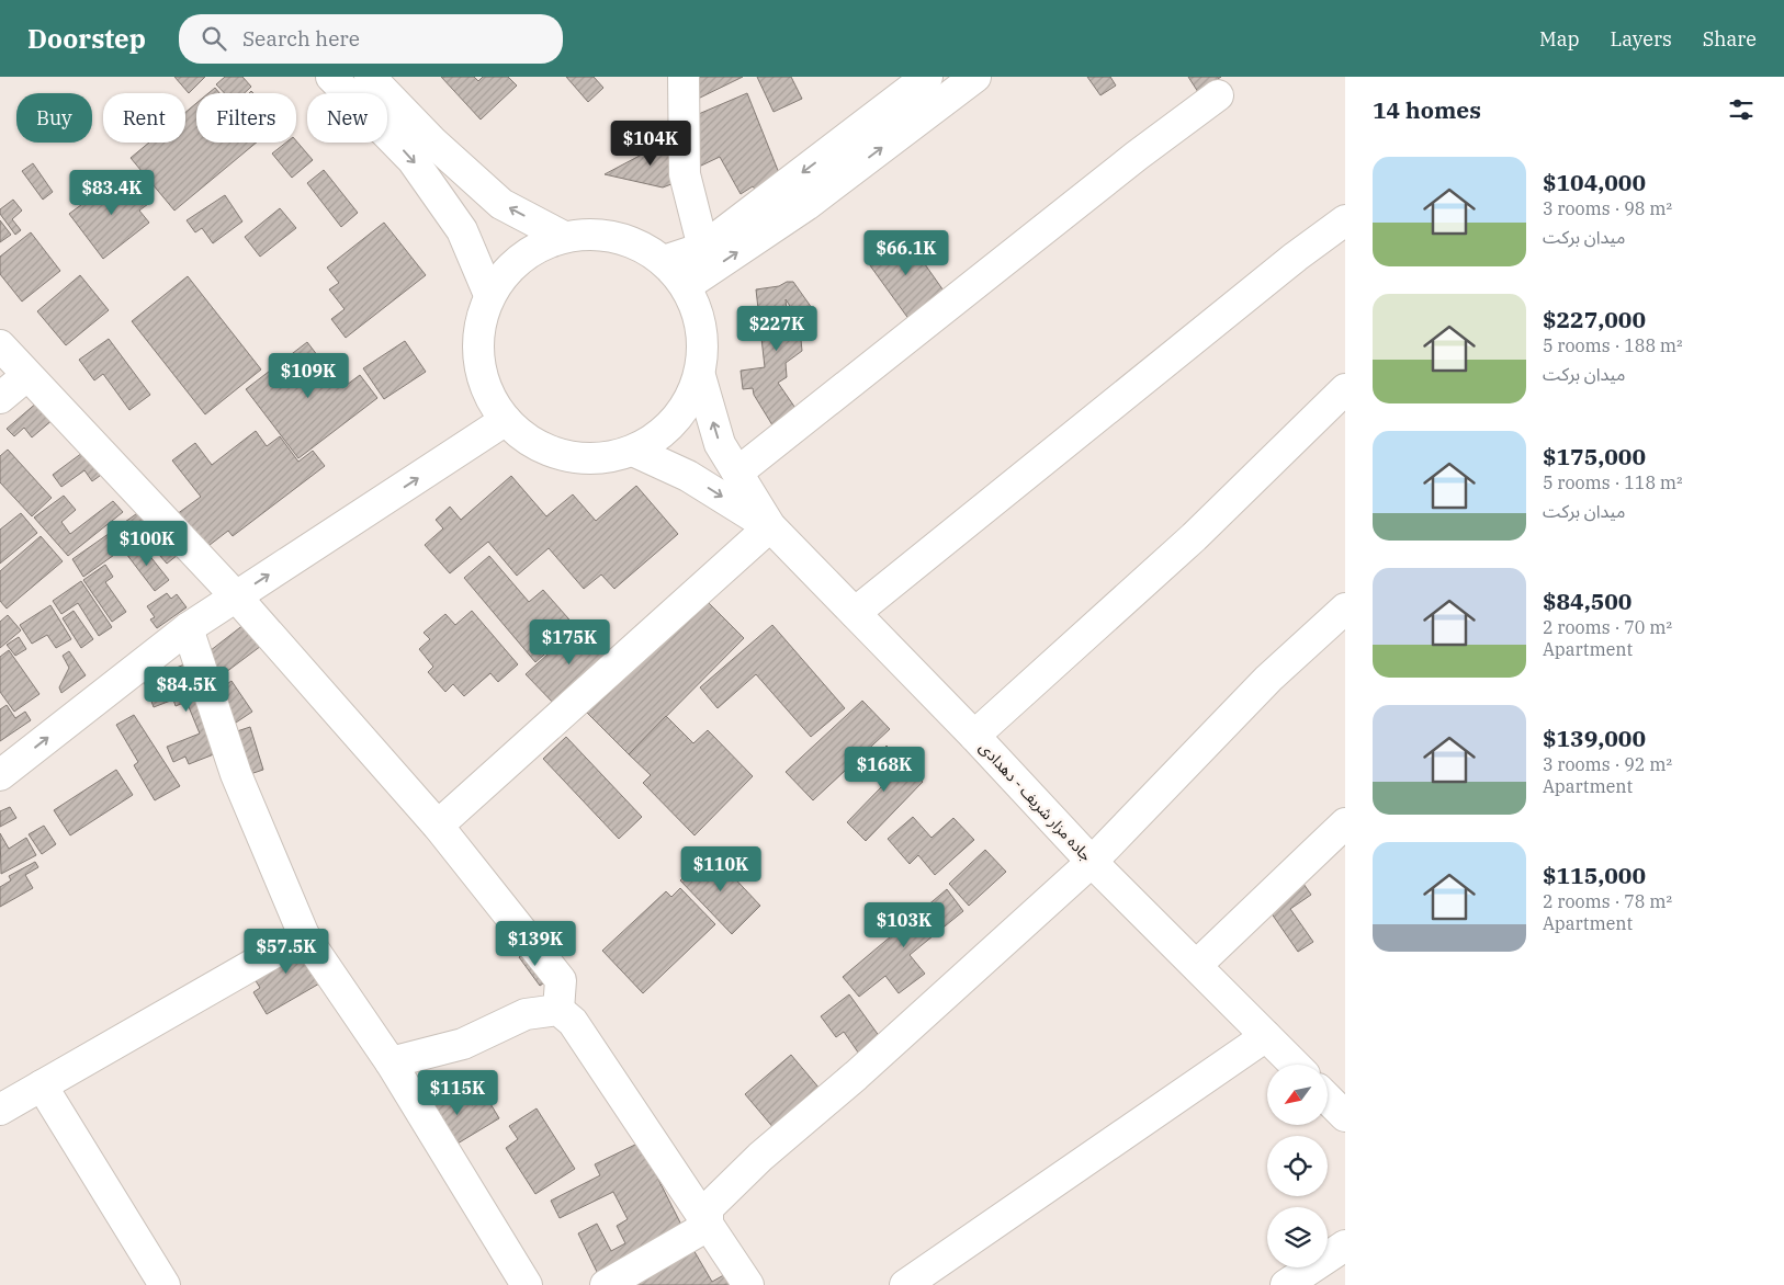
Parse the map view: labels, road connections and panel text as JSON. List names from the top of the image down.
{
  "streets": {
    "street": ["جاده مزار شریف - دهدادی"]
  },
  "north": "bottom left",
  "page": {
    "header": "Doorstep",
    "search": "Search here",
    "nav": ["Map", "Layers", "Share"],
    "heading": "14 homes",
    "chip": [
      "Buy",
      "Rent",
      "Filters",
      "New"
    ],
    "price": [
      "$104K",
      "$83.4K",
      "$66.1K",
      "$227K",
      "$109K",
      "$100K",
      "$175K",
      "$84.5K",
      "$168K",
      "$110K",
      "$103K",
      "$139K",
      "$57.5K",
      "$115K"
    ],
    "list": [
      {
        "name": "$104,000",
        "note": "3 rooms · 98 m² · میدان برکت"
      },
      {
        "name": "$227,000",
        "note": "5 rooms · 188 m² · میدان برکت"
      },
      {
        "name": "$175,000",
        "note": "5 rooms · 118 m² · میدان برکت"
      },
      {
        "name": "$84,500",
        "note": "2 rooms · 70 m² · Apartment"
      },
      {
        "name": "$139,000",
        "note": "3 rooms · 92 m² · Apartment"
      },
      {
        "name": "$115,000",
        "note": "2 rooms · 78 m² · Apartment"
      }
    ]
  }
}
